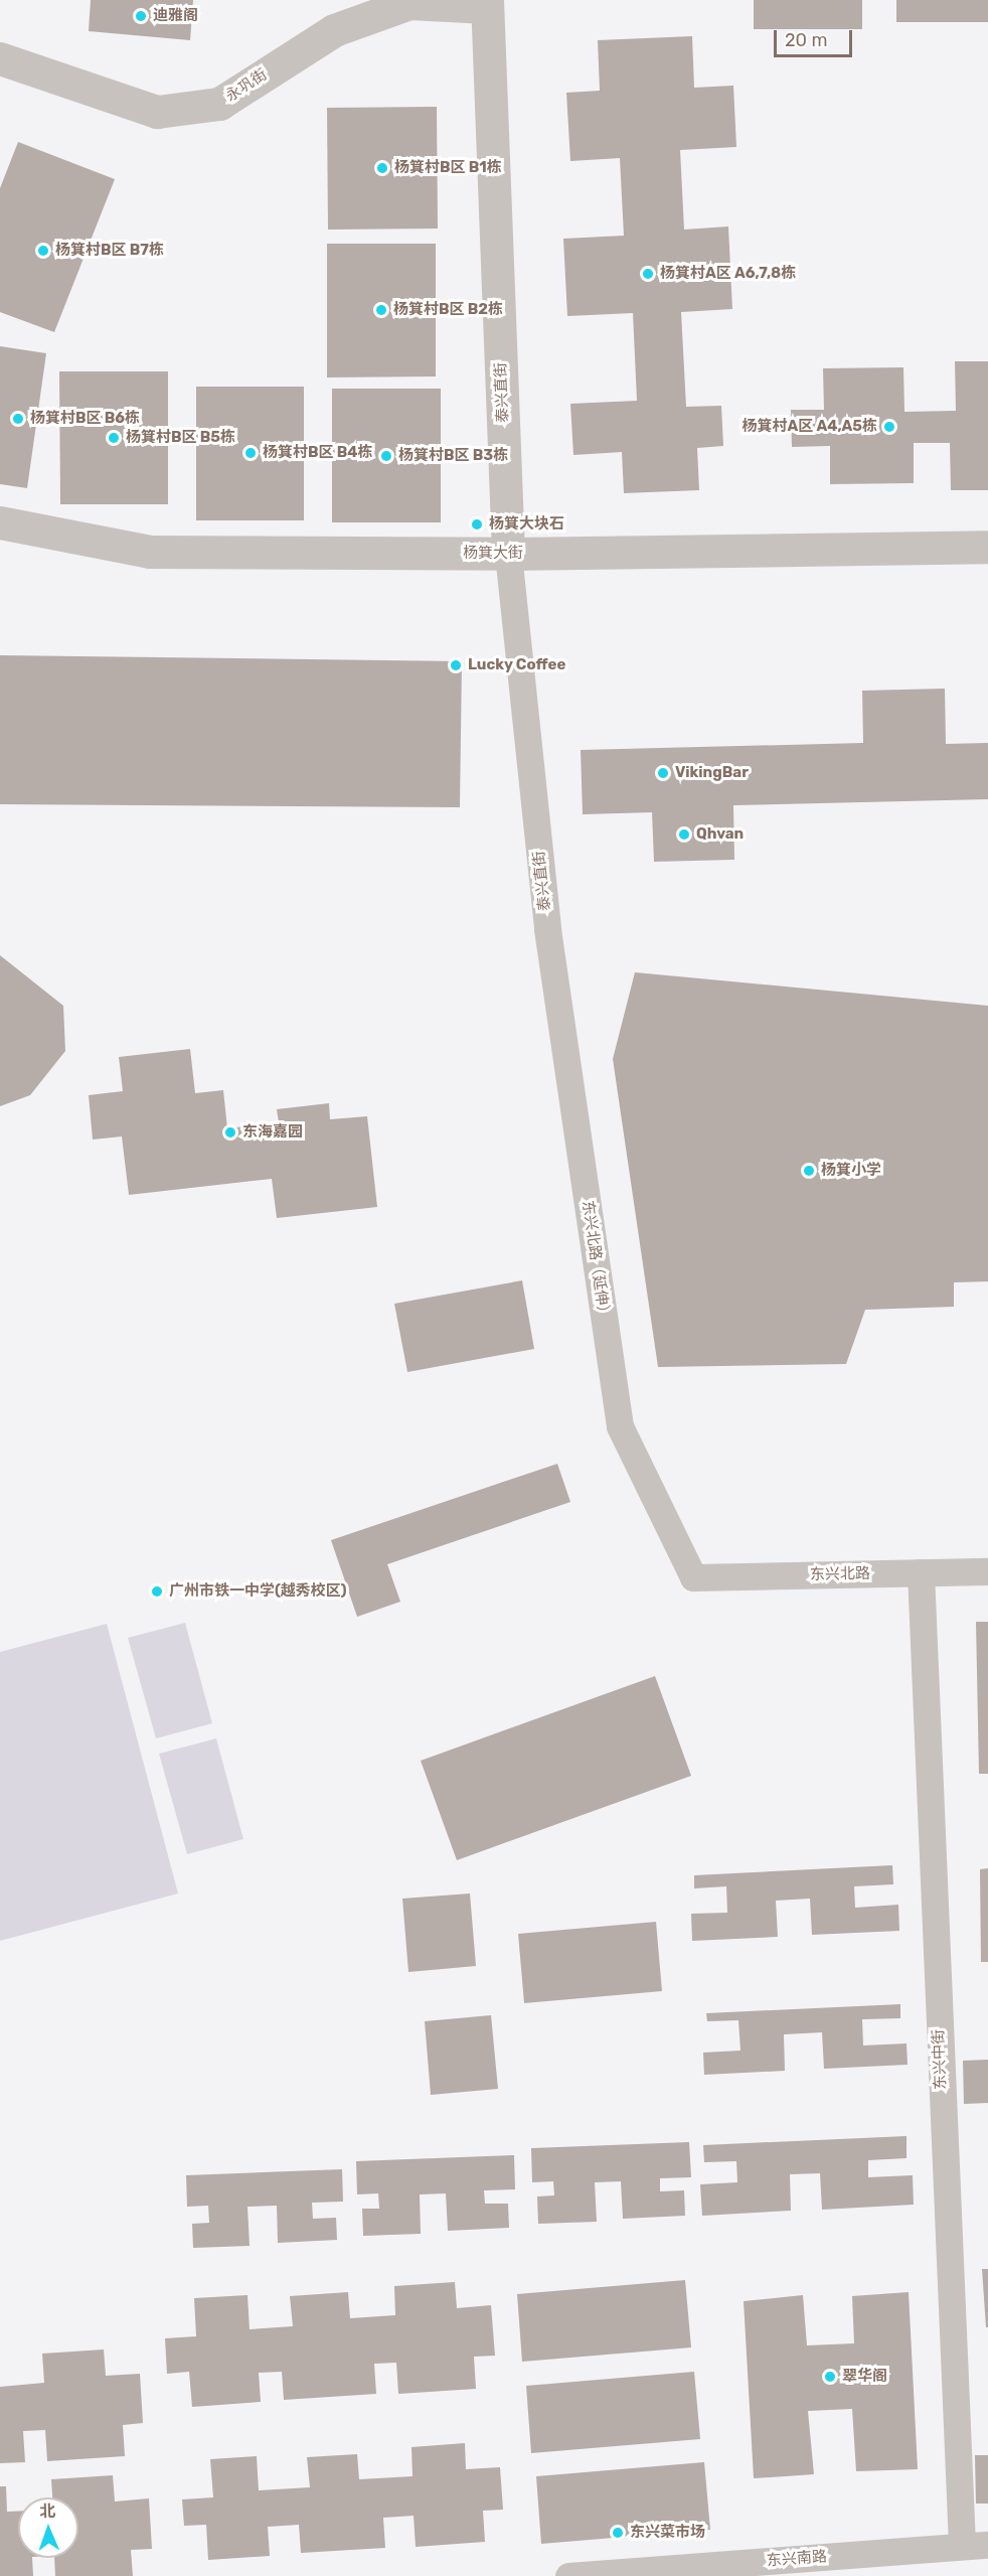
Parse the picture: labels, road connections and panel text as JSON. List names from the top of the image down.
{
  "streets": {
    "street": [
      "永巩街",
      "泰兴直街",
      "杨箕大街",
      "东兴北路（延伸）",
      "东兴北路",
      "东兴中街",
      "东兴南路"
    ]
  },
  "crossings": [
    ["永巩街", "泰兴直街"],
    ["泰兴直街", "杨箕大街"],
    ["泰兴直街", "东兴北路（延伸）"],
    ["东兴北路（延伸）", "东兴北路"],
    ["东兴北路", "东兴中街"],
    ["东兴中街", "东兴南路"]
  ],
  "places": [
    "迪雅阁",
    "杨箕村B区 B1栋",
    "杨箕村B区 B7栋",
    "杨箕村A区 A6,7,8栋",
    "杨箕村B区 B2栋",
    "杨箕村B区 B6栋",
    "杨箕村A区 A4,A5栋",
    "杨箕村B区 B5栋",
    "杨箕村B区 B4栋",
    "杨箕村B区 B3栋",
    "杨箕大块石",
    "Lucky Coffee",
    "VikingBar",
    "Qhvan",
    "东海嘉园",
    "杨箕小学",
    "广州市铁一中学(越秀校区)",
    "翠华阁",
    "东兴菜市场"
  ],
  "scale_bar": "20 m",
  "north": "top"
}
